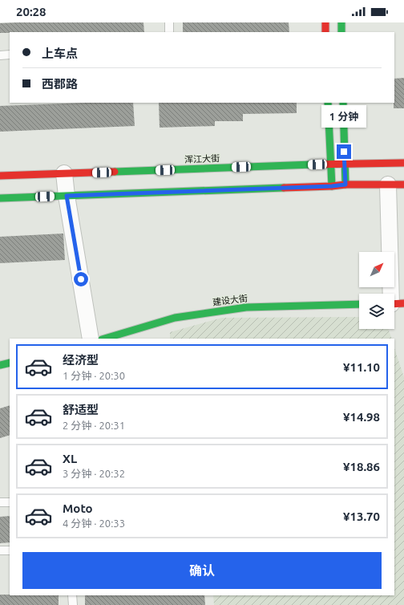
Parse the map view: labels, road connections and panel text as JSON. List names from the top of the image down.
{
  "streets": {
    "main road": ["浑江大街", "建设大街"]
  },
  "north": "top right",
  "page": {
    "status": "20:28",
    "banner": ["上车点", "西郡路"],
    "bubble": "1 分钟",
    "list": [
      {
        "name": "经济型",
        "note": "1 分钟 · 20:30",
        "value": "¥11.10"
      },
      {
        "name": "舒适型",
        "note": "2 分钟 · 20:31",
        "value": "¥14.98"
      },
      {
        "name": "XL",
        "note": "3 分钟 · 20:32",
        "value": "¥18.86"
      },
      {
        "name": "Moto",
        "note": "4 分钟 · 20:33",
        "value": "¥13.70"
      }
    ],
    "buttons": "确认"
  }
}
